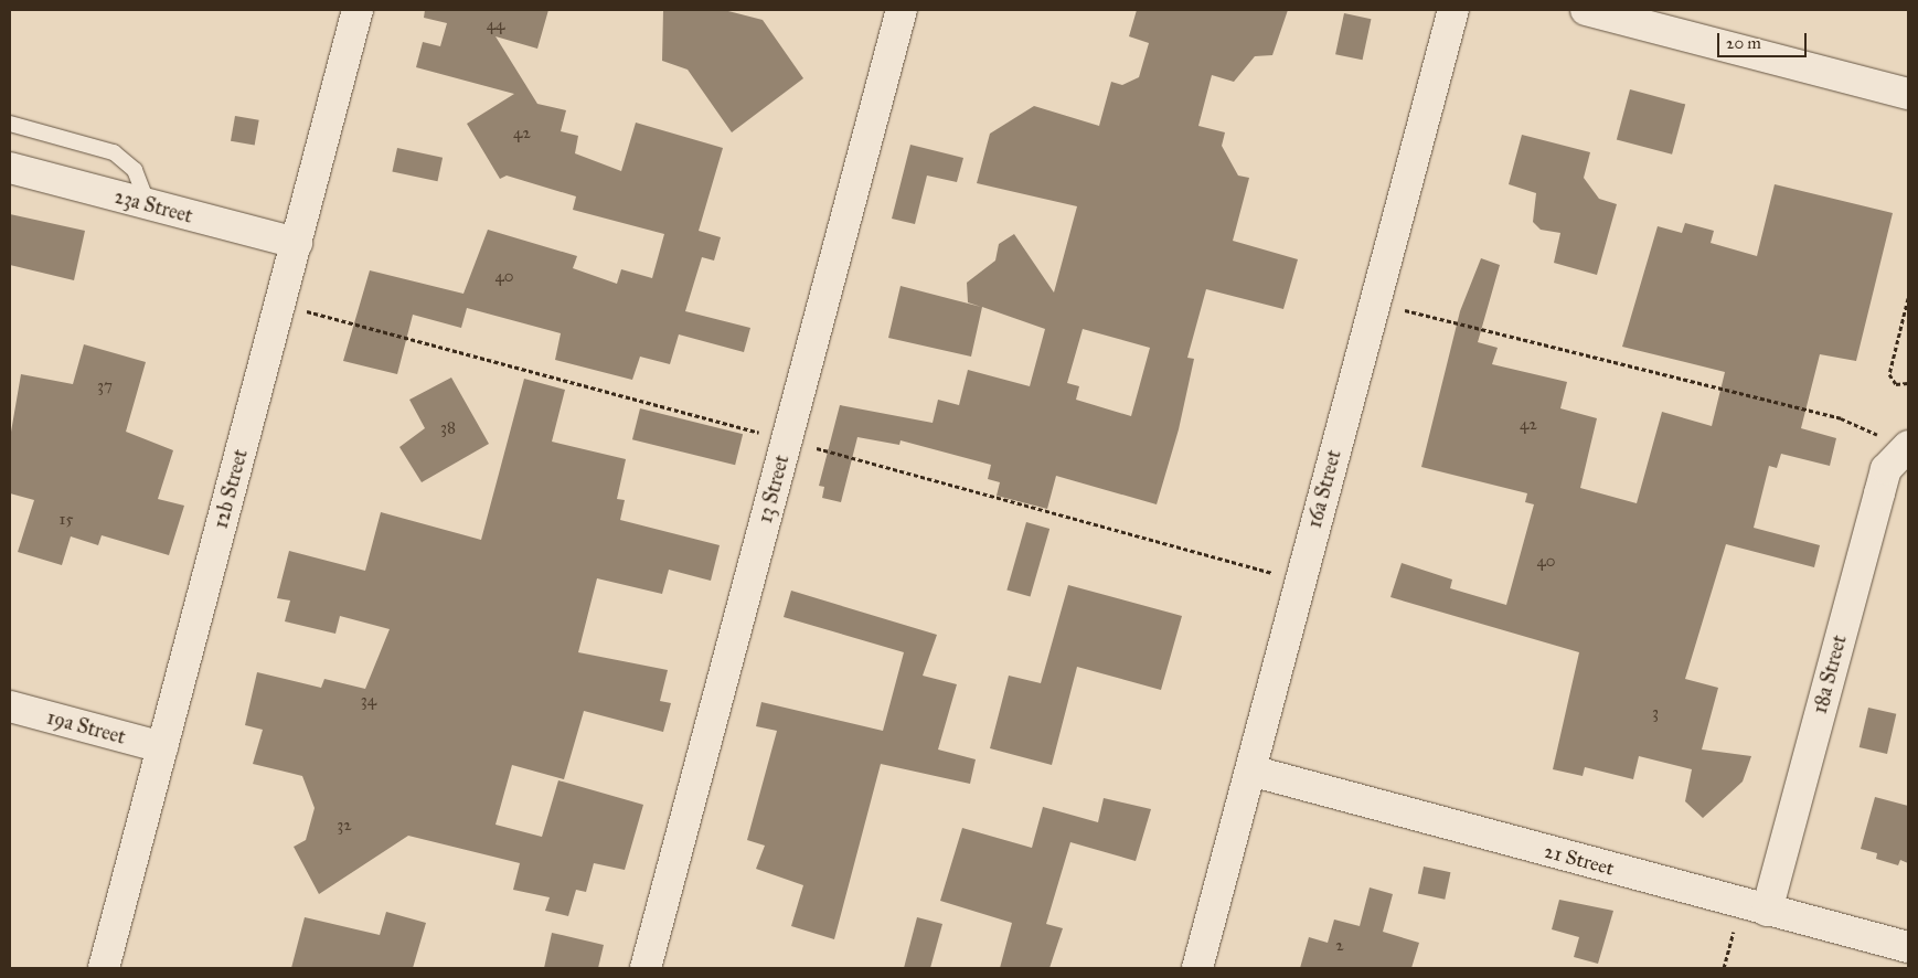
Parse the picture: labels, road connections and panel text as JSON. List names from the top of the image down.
{
  "streets": {
    "street": [
      "23a Street",
      "12b Street",
      "13 Street",
      "16a Street",
      "18a Street",
      "19a Street",
      "21 Street"
    ]
  },
  "crossings": [
    ["23a Street", "12b Street"],
    ["12b Street", "19a Street"],
    ["16a Street", "21 Street"],
    ["18a Street", "21 Street"]
  ],
  "house_numbers": [
    "44",
    "42",
    "40",
    "37",
    "42",
    "38",
    "15",
    "40",
    "34",
    "3",
    "32",
    "2"
  ],
  "scale_bar": "20 m"
}
